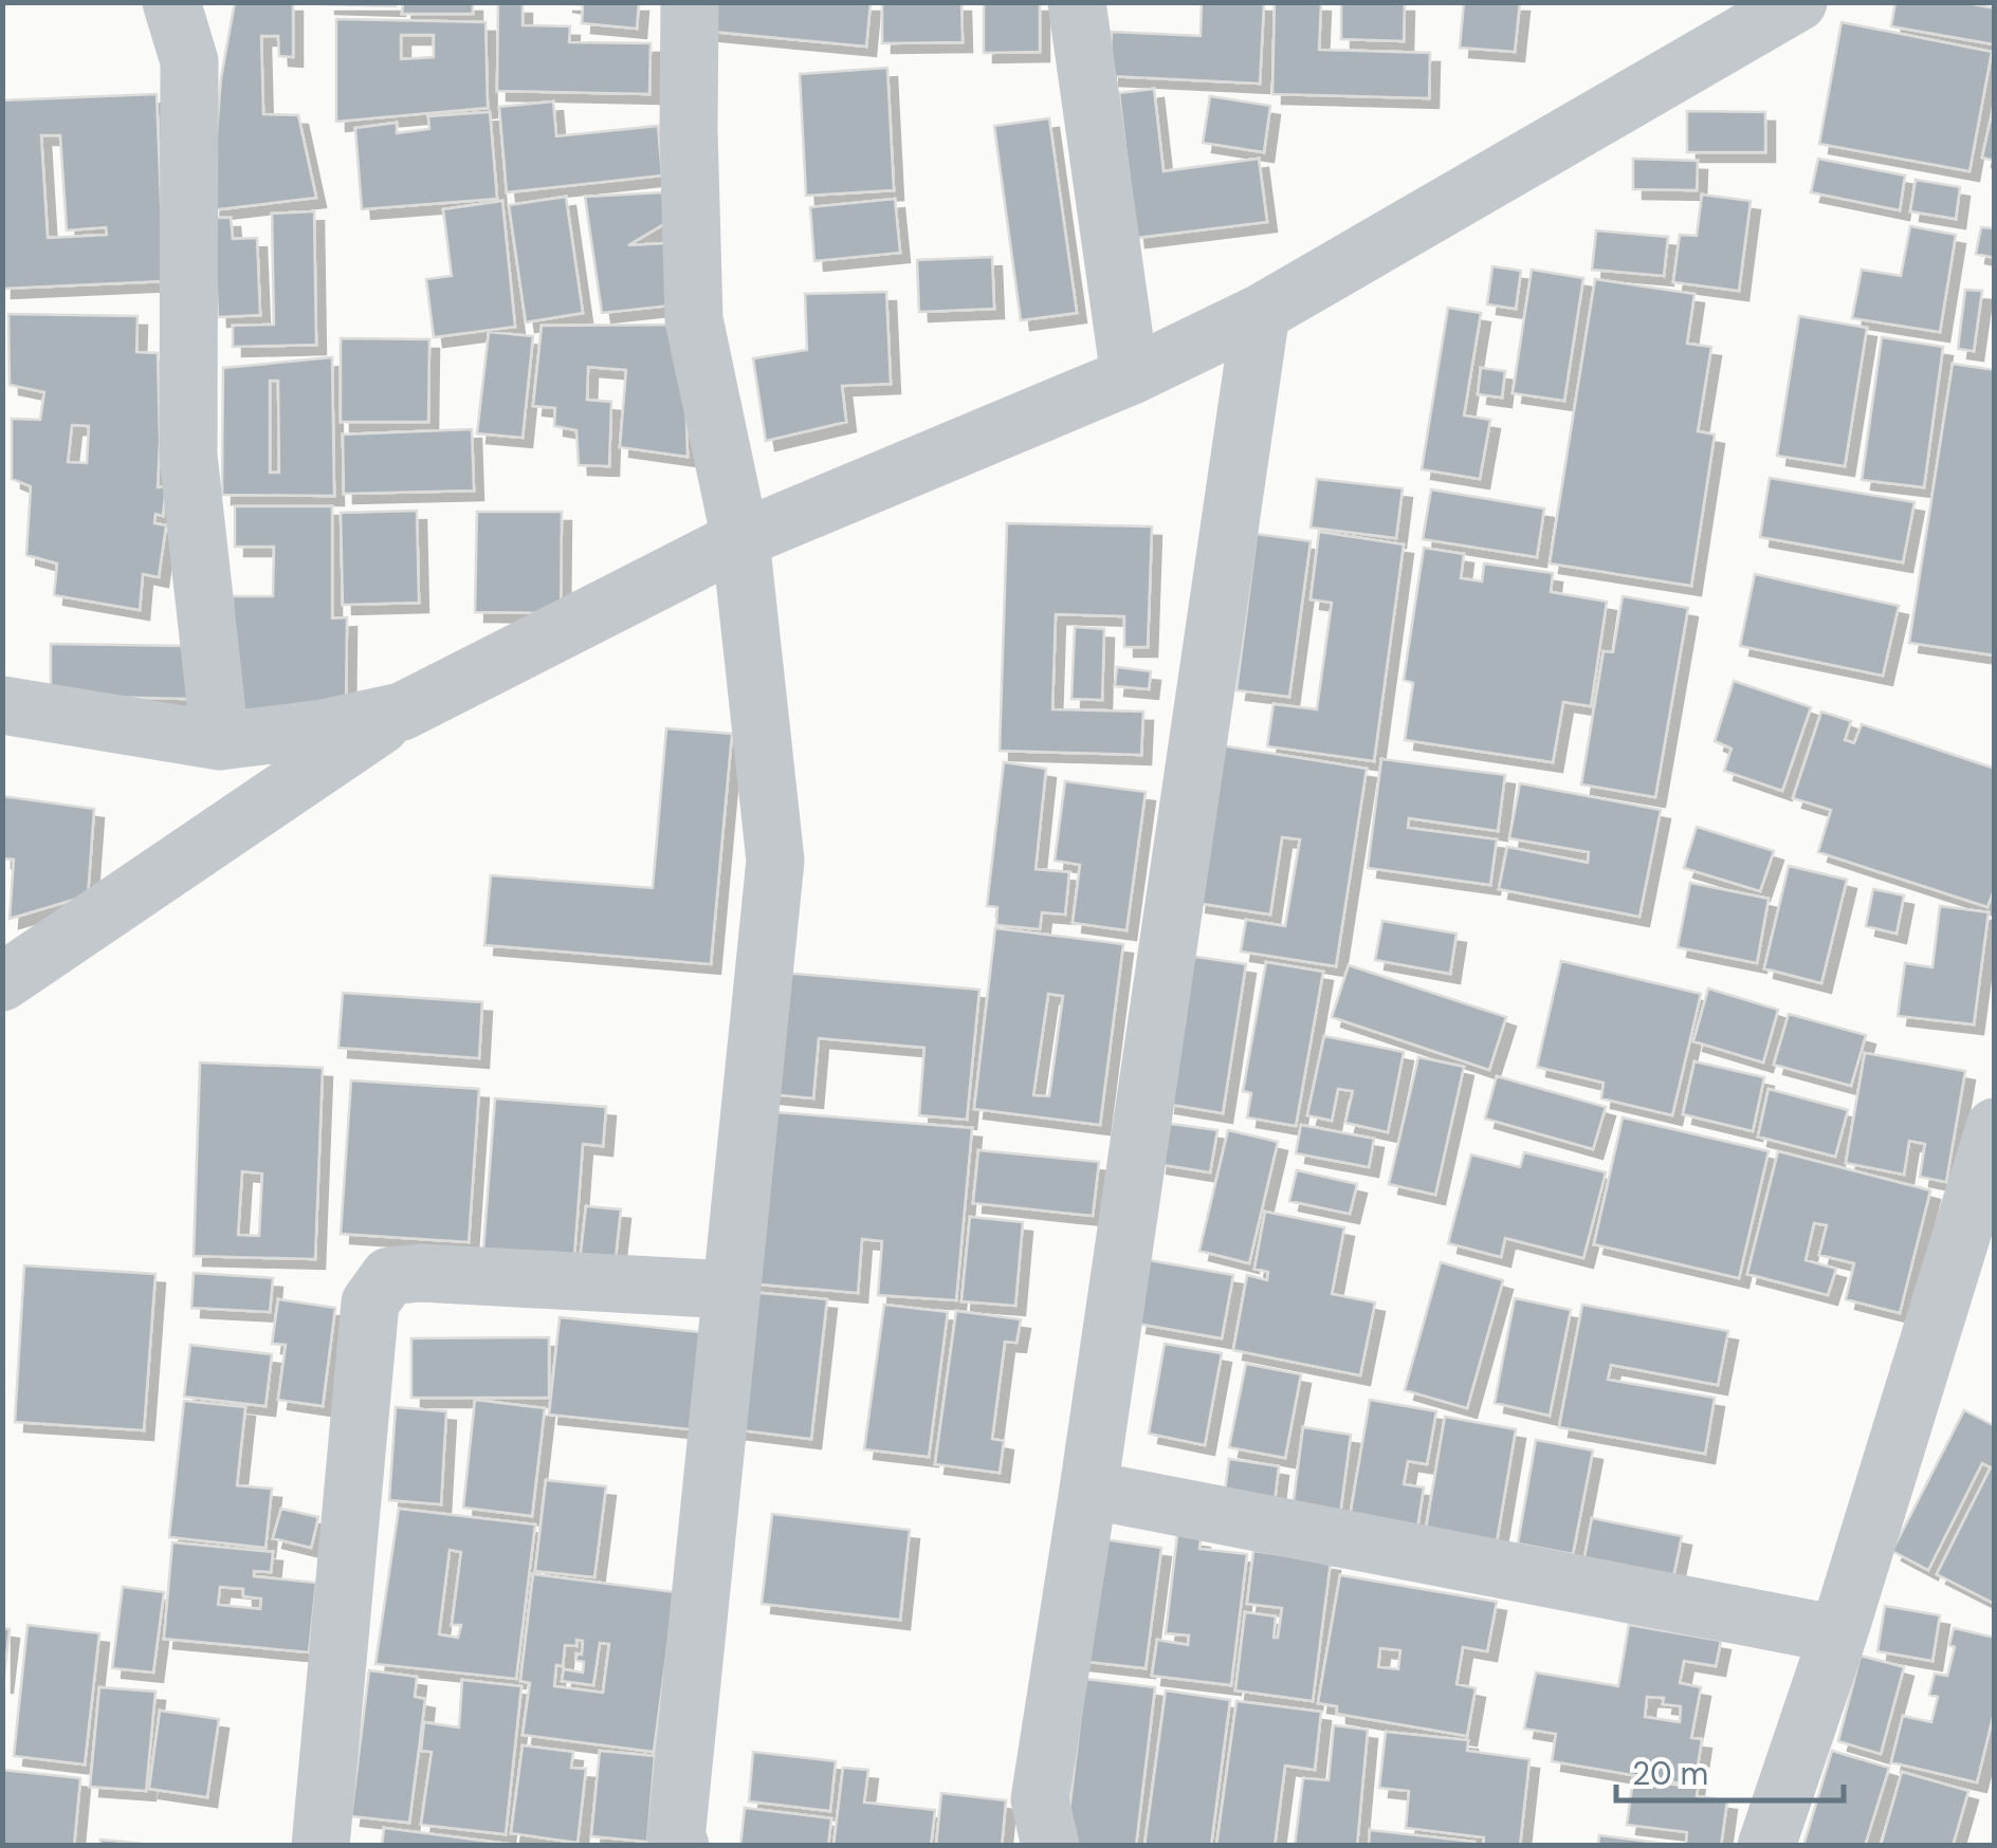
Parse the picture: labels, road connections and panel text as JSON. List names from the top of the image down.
{
  "scale_bar": "20 m"
}
